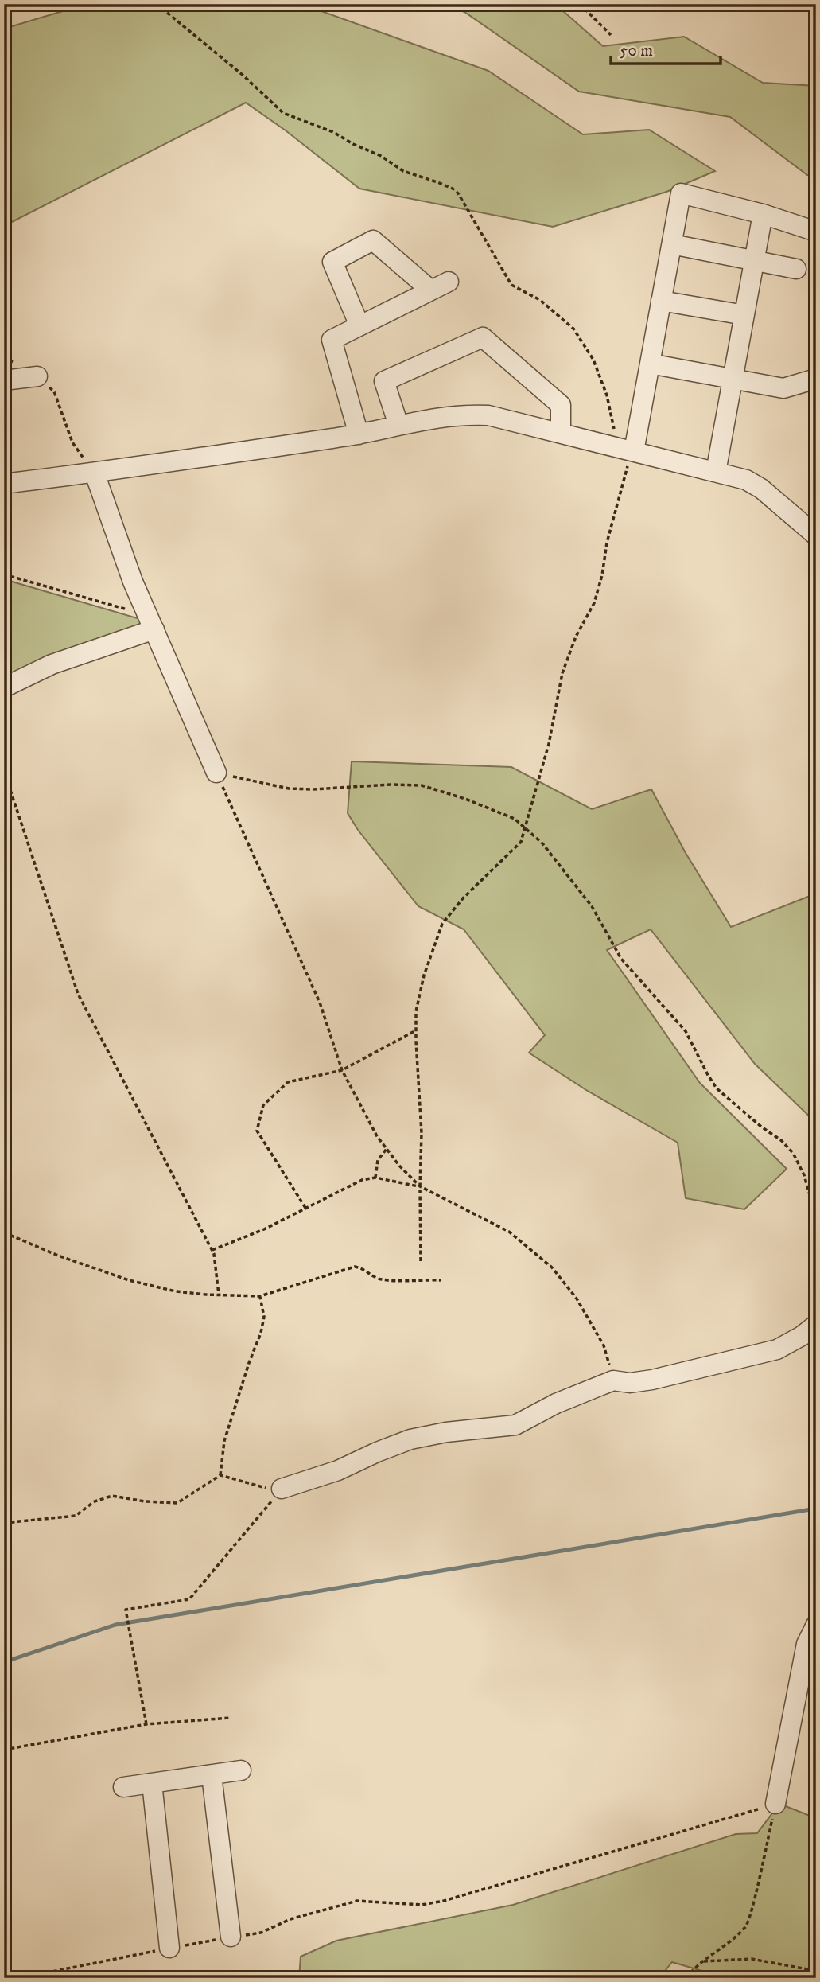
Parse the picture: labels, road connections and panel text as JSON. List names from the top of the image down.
{
  "scale_bar": "50 m"
}
